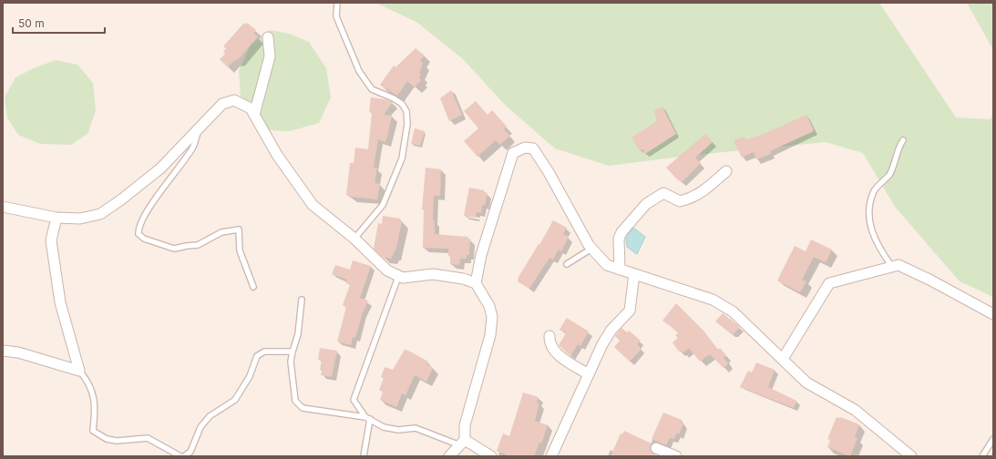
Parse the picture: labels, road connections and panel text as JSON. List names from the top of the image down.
{
  "scale_bar": "50 m"
}
